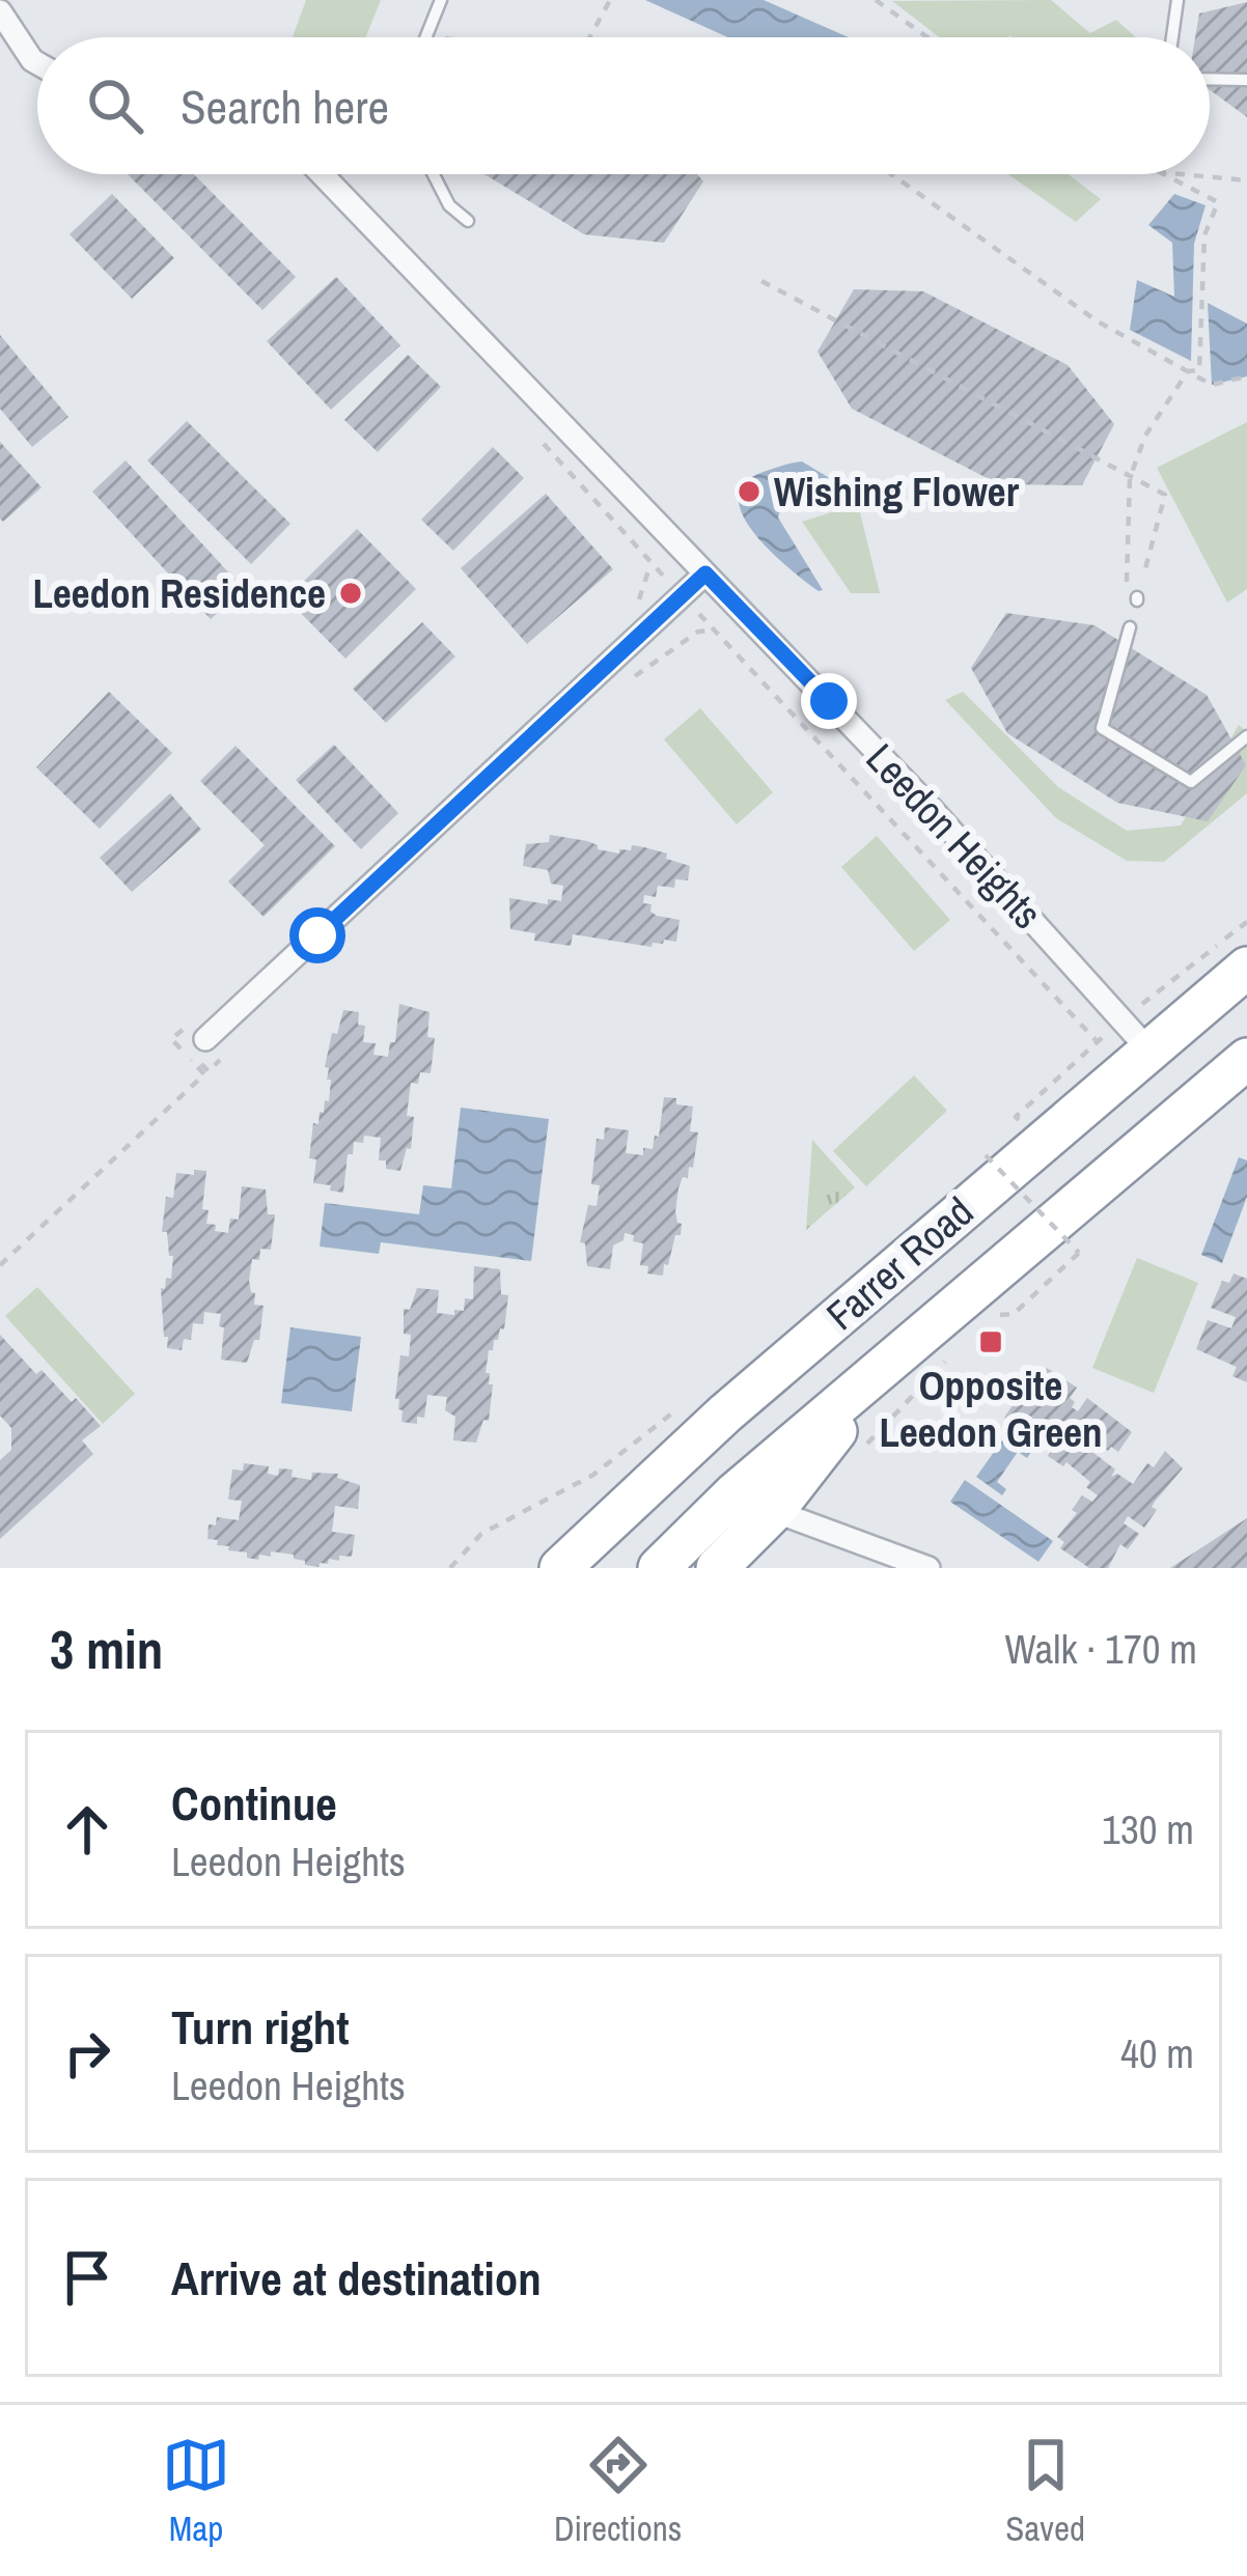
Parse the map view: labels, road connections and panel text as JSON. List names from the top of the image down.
{
  "streets": {
    "highway": ["Farrer Road"],
    "street": ["Leedon Heights"]
  },
  "crossings": [
    ["Leedon Heights", "Farrer Road"]
  ],
  "places": {
    "other": ["Wishing Flower", "Leedon Residence"],
    "transit": ["Opposite Leedon Green"]
  },
  "page": {
    "search": "Search here",
    "heading": ["3 min", "Walk · 170 m"],
    "list": [
      ["Continue", "Leedon Heights", "130 m"],
      ["Turn right", "Leedon Heights", "40 m"],
      "Arrive at destination"
    ],
    "nav": ["Map", "Directions", "Saved"]
  }
}
